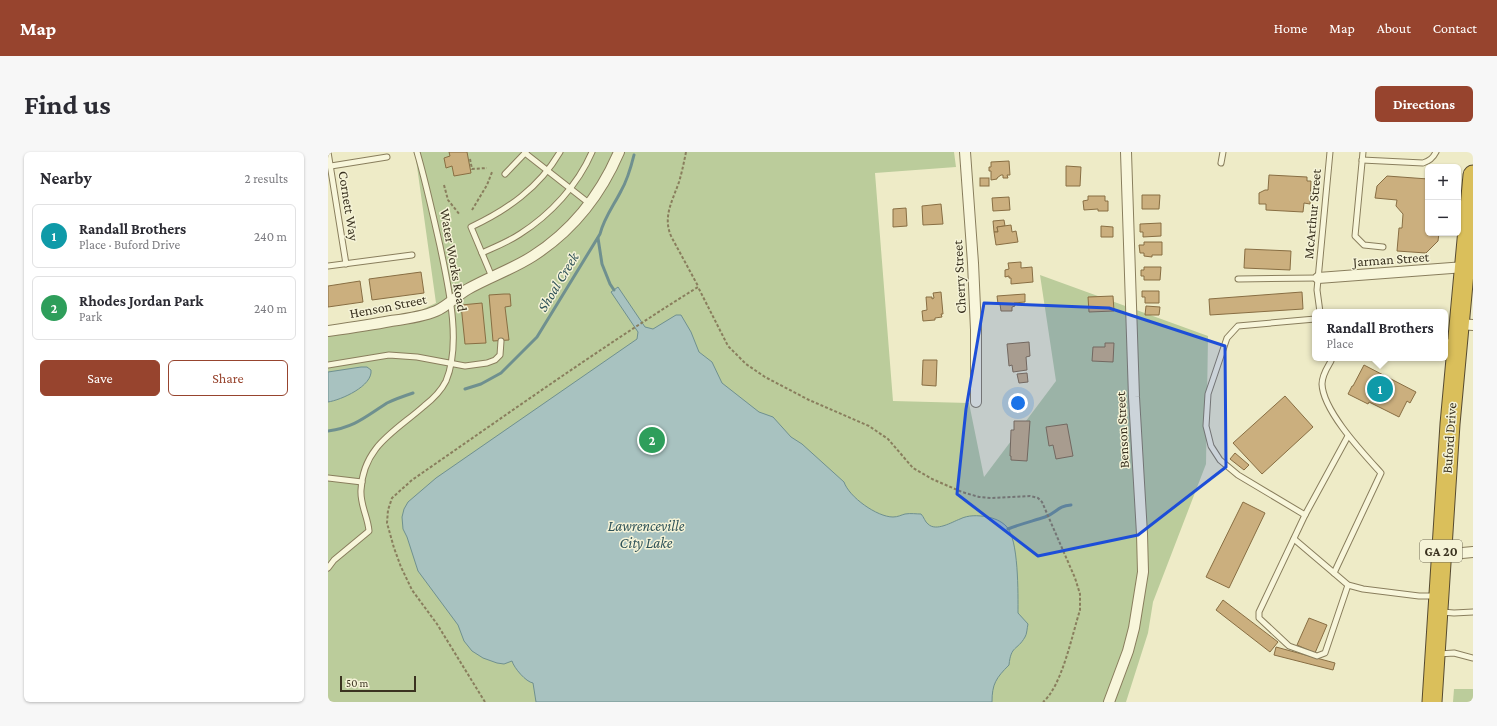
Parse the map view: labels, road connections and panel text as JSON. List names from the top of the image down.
{
  "streets": {
    "highway": ["Buford Drive", "GA 20"],
    "street": [
      "Jarman Street",
      "Cherry Street",
      "Henson Street",
      "Benson Street"
    ],
    "lane": ["Cornett Way", "McArthur Street", "Water Works Road"]
  },
  "crossings": [
    ["McArthur Street", "Jarman Street"],
    ["Jarman Street", "Buford Drive"],
    ["Water Works Road", "Henson Street"]
  ],
  "water": ["Shoal Creek", "Lawrenceville City Lake"],
  "scale_bar": "50 m",
  "page": {
    "header": "Map",
    "nav": [
      "Home",
      "Map",
      "About",
      "Contact"
    ],
    "buttons": [
      "Directions",
      ["Save", "Share"]
    ],
    "title": "Find us",
    "heading": ["Nearby", "2 results"],
    "map_buttons": ["+", "−"],
    "list": [
      {
        "mark": "1",
        "name": "Randall Brothers",
        "note": "Place · Buford Drive",
        "value": "240 m"
      },
      {
        "mark": "2",
        "name": "Rhodes Jordan Park",
        "note": "Park",
        "value": "240 m"
      }
    ],
    "popup": ["Randall Brothers", "Place"],
    "pins": ["1", "2"],
    "scale": "50 m"
  }
}
